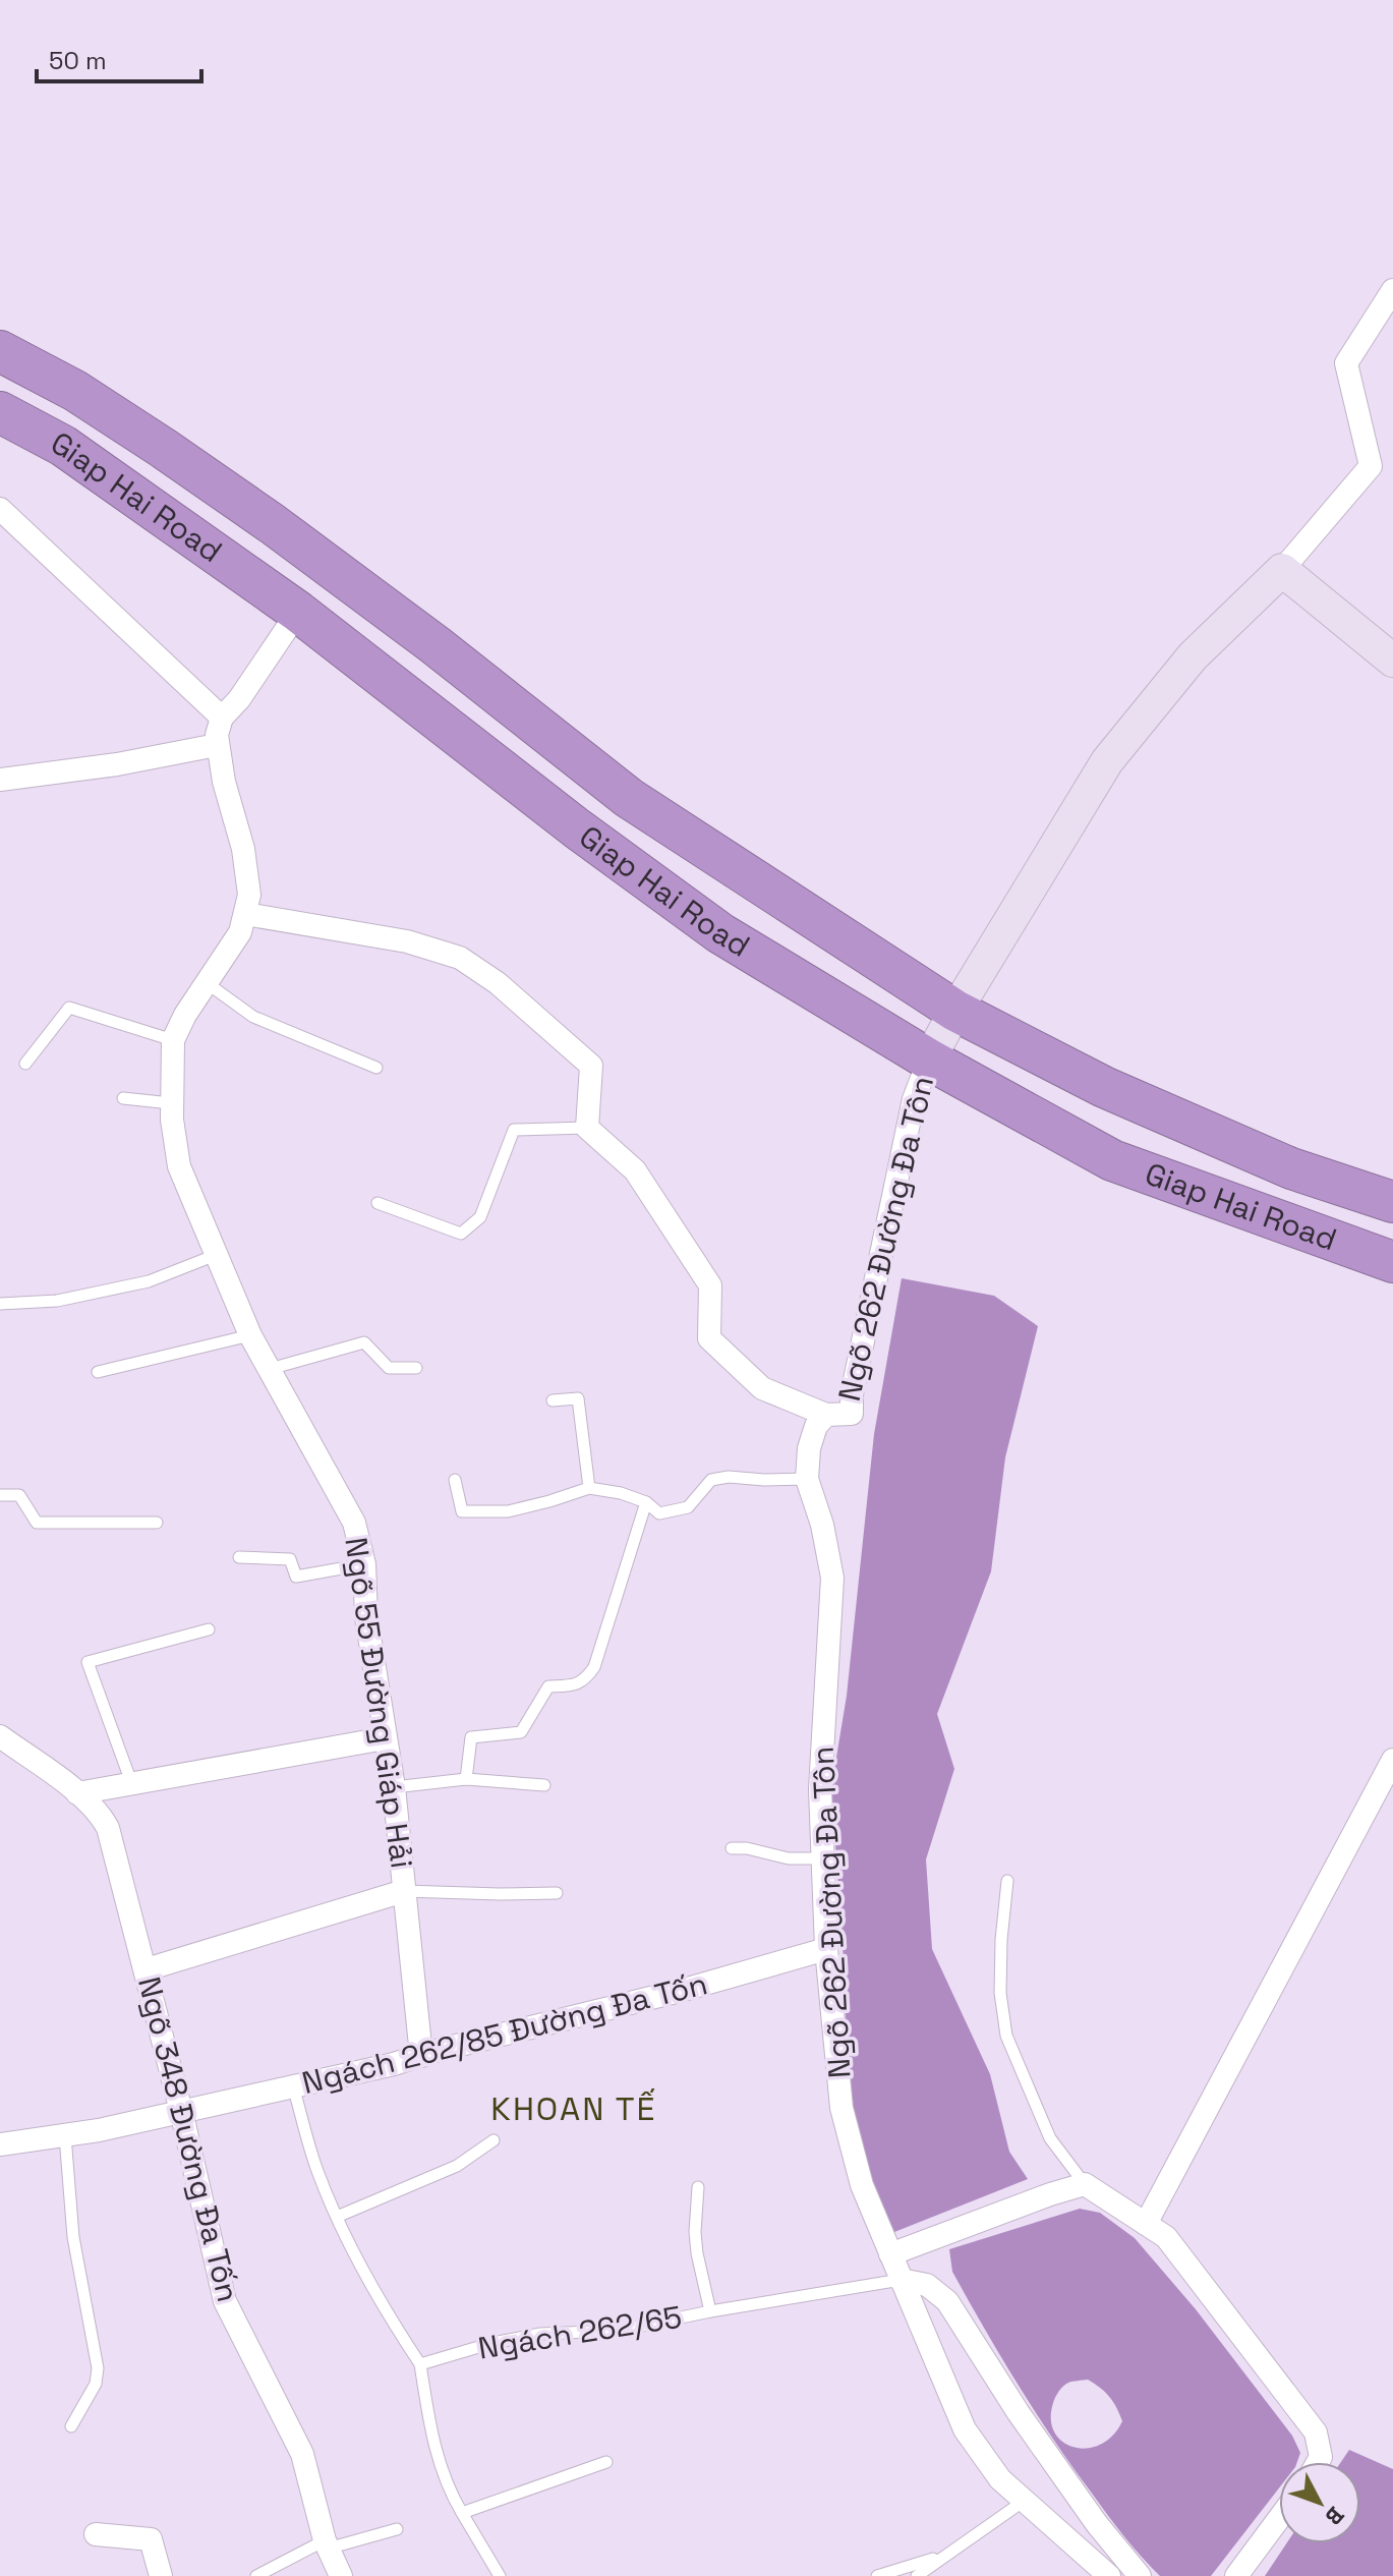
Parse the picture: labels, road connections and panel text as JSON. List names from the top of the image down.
{
  "streets": {
    "highway": ["Giap Hai Road"],
    "street": [
      "Ngõ 262 Đường Đa Tôn",
      "Ngõ 55 Đường Giáp Hải",
      "Ngách 262/85 Đường Đa Tốn",
      "Ngõ 348 Đường Đa Tốn"
    ],
    "lane": ["Ngách 262/65"]
  },
  "crossings": [
    ["Giap Hai Road", "Ngõ 262 Đường Đa Tôn"],
    ["Giap Hai Road", "Ngõ 55 Đường Giáp Hải"],
    ["Ngõ 262 Đường Đa Tôn", "Ngách 262/85 Đường Đa Tốn"],
    ["Ngõ 262 Đường Đa Tôn", "Ngách 262/65"],
    ["Ngõ 55 Đường Giáp Hải", "Ngách 262/85 Đường Đa Tốn"],
    ["Ngách 262/85 Đường Đa Tốn", "Ngõ 348 Đường Đa Tốn"]
  ],
  "districts": ["KHOAN TẾ"],
  "scale_bar": "50 m",
  "north": "bottom right"
}
